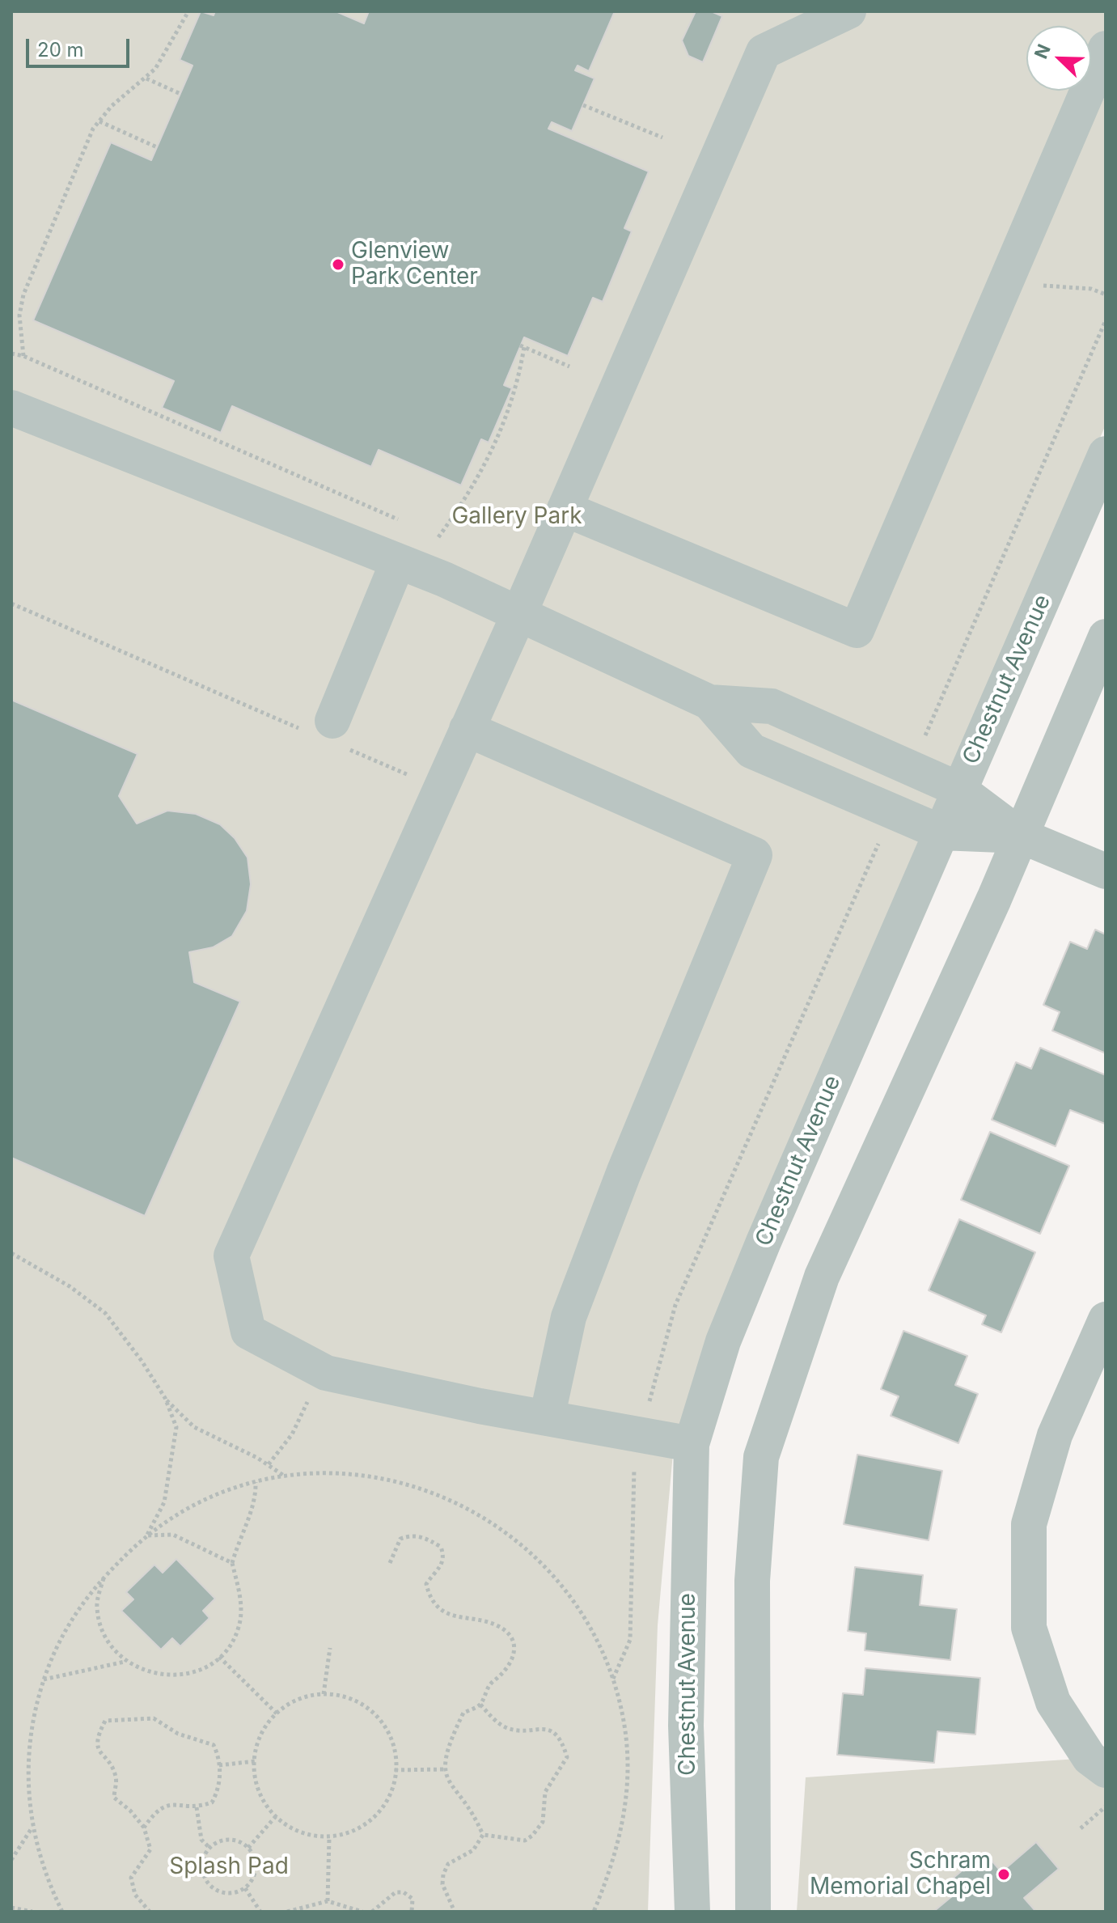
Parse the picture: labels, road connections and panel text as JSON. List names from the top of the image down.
{
  "streets": {
    "street": ["Chestnut Avenue"]
  },
  "parks": ["Gallery Park", "Splash Pad"],
  "places": ["Glenview Park Center", "Schram Memorial Chapel"],
  "scale_bar": "20 m",
  "north": "top left"
}
